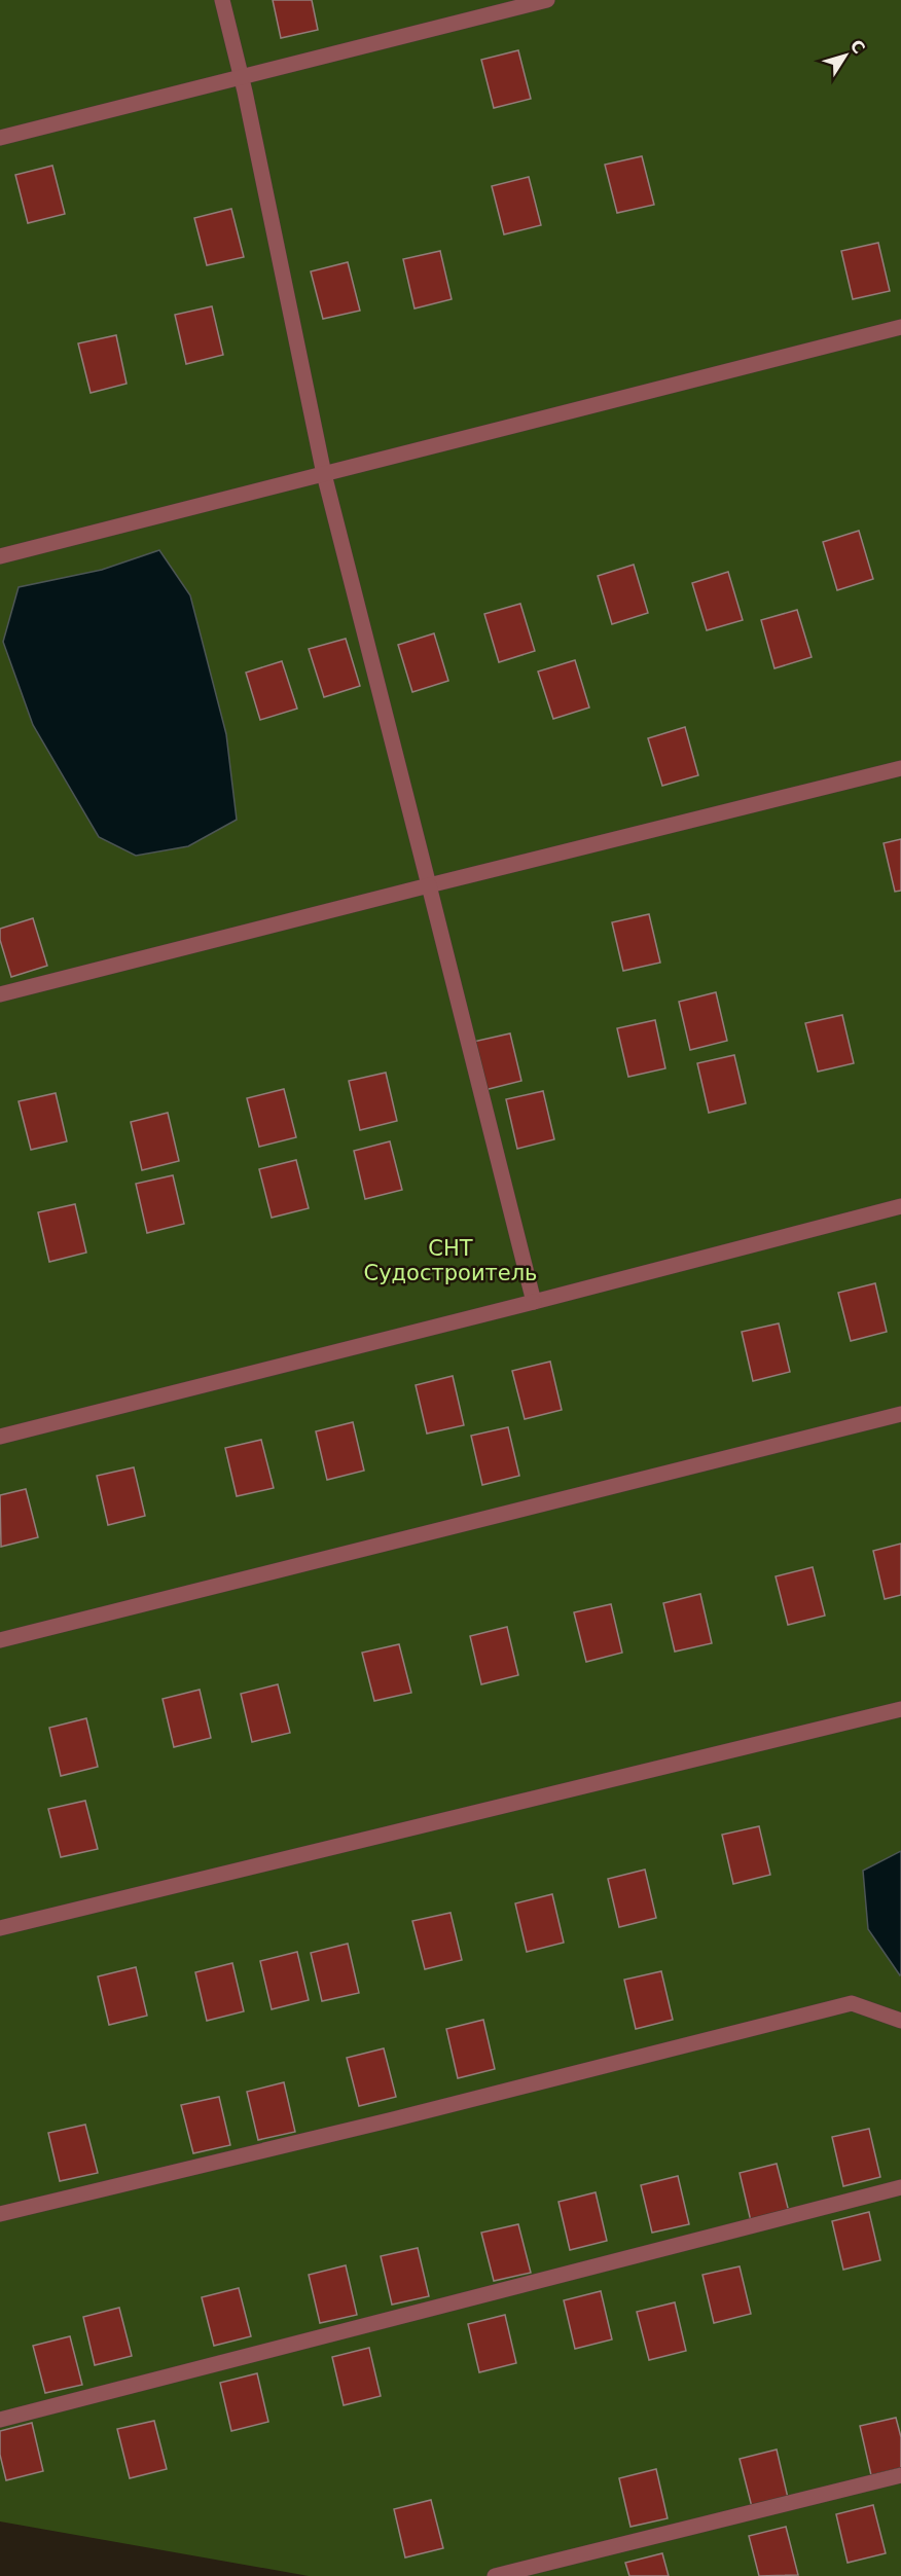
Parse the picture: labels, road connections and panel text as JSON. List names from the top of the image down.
{
  "parks": ["СНТ Судостроитель"],
  "north": "top right"
}
